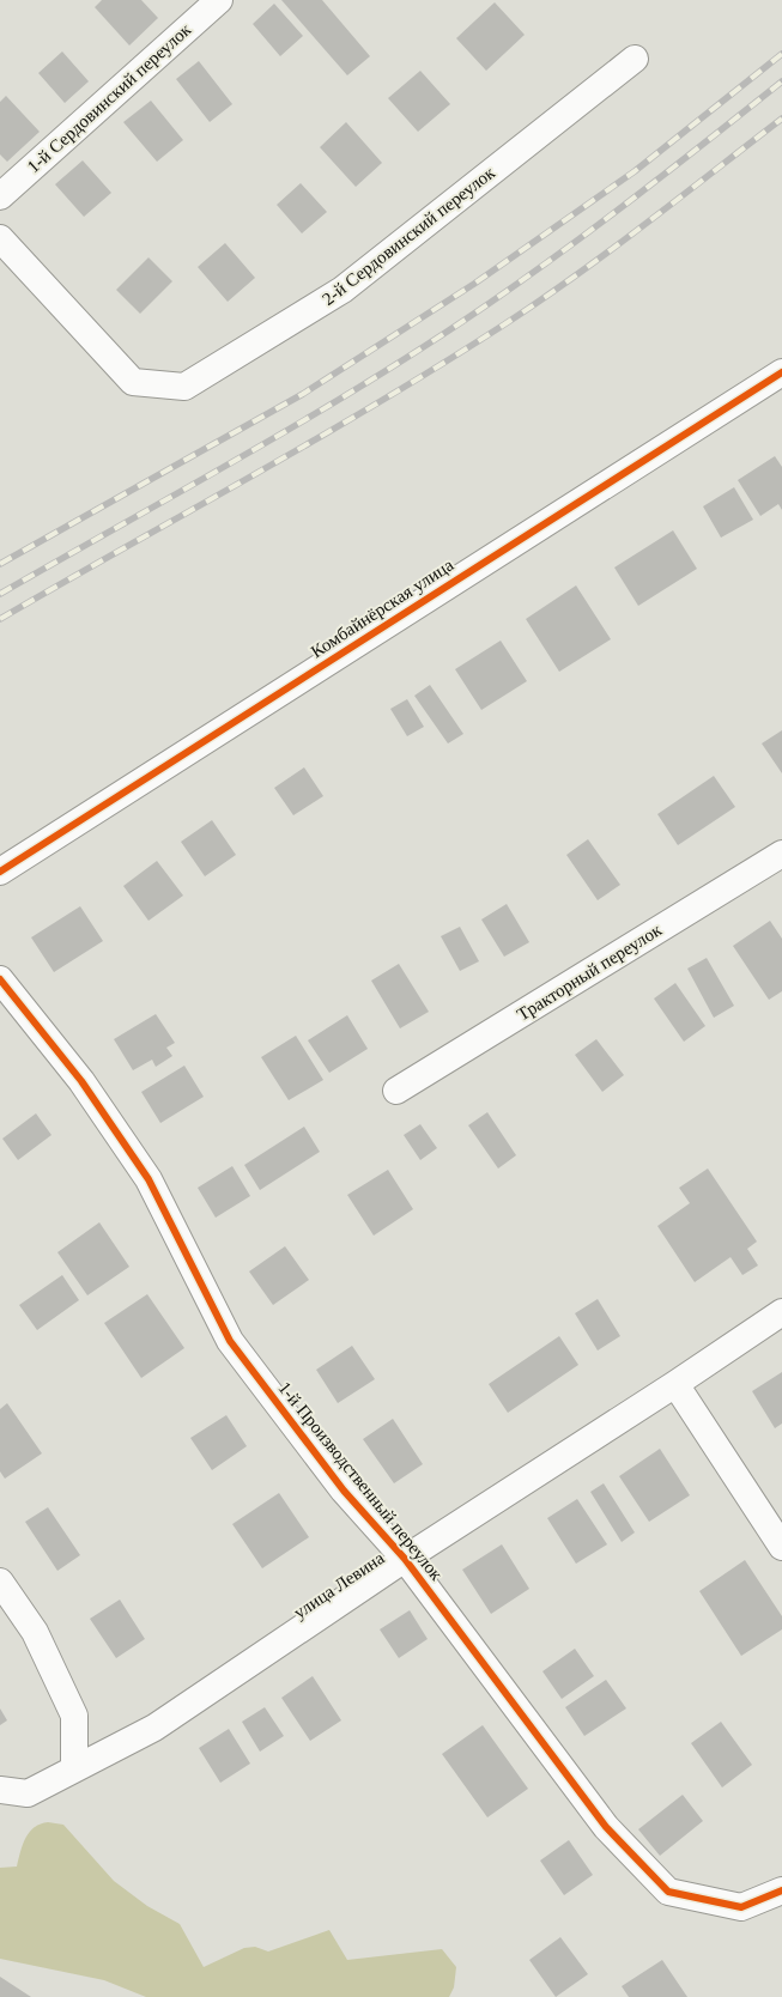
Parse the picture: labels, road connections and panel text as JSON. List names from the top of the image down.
{
  "streets": {
    "street": [
      "1-й Сердовинский переулок",
      "2-й Сердовинский переулок",
      "Комбайнёрская улица",
      "Тракторный переулок",
      "1-й Производственный переулок",
      "улица Левина"
    ]
  },
  "crossings": [
    ["1-й Производственный переулок", "улица Левина"]
  ]
}
